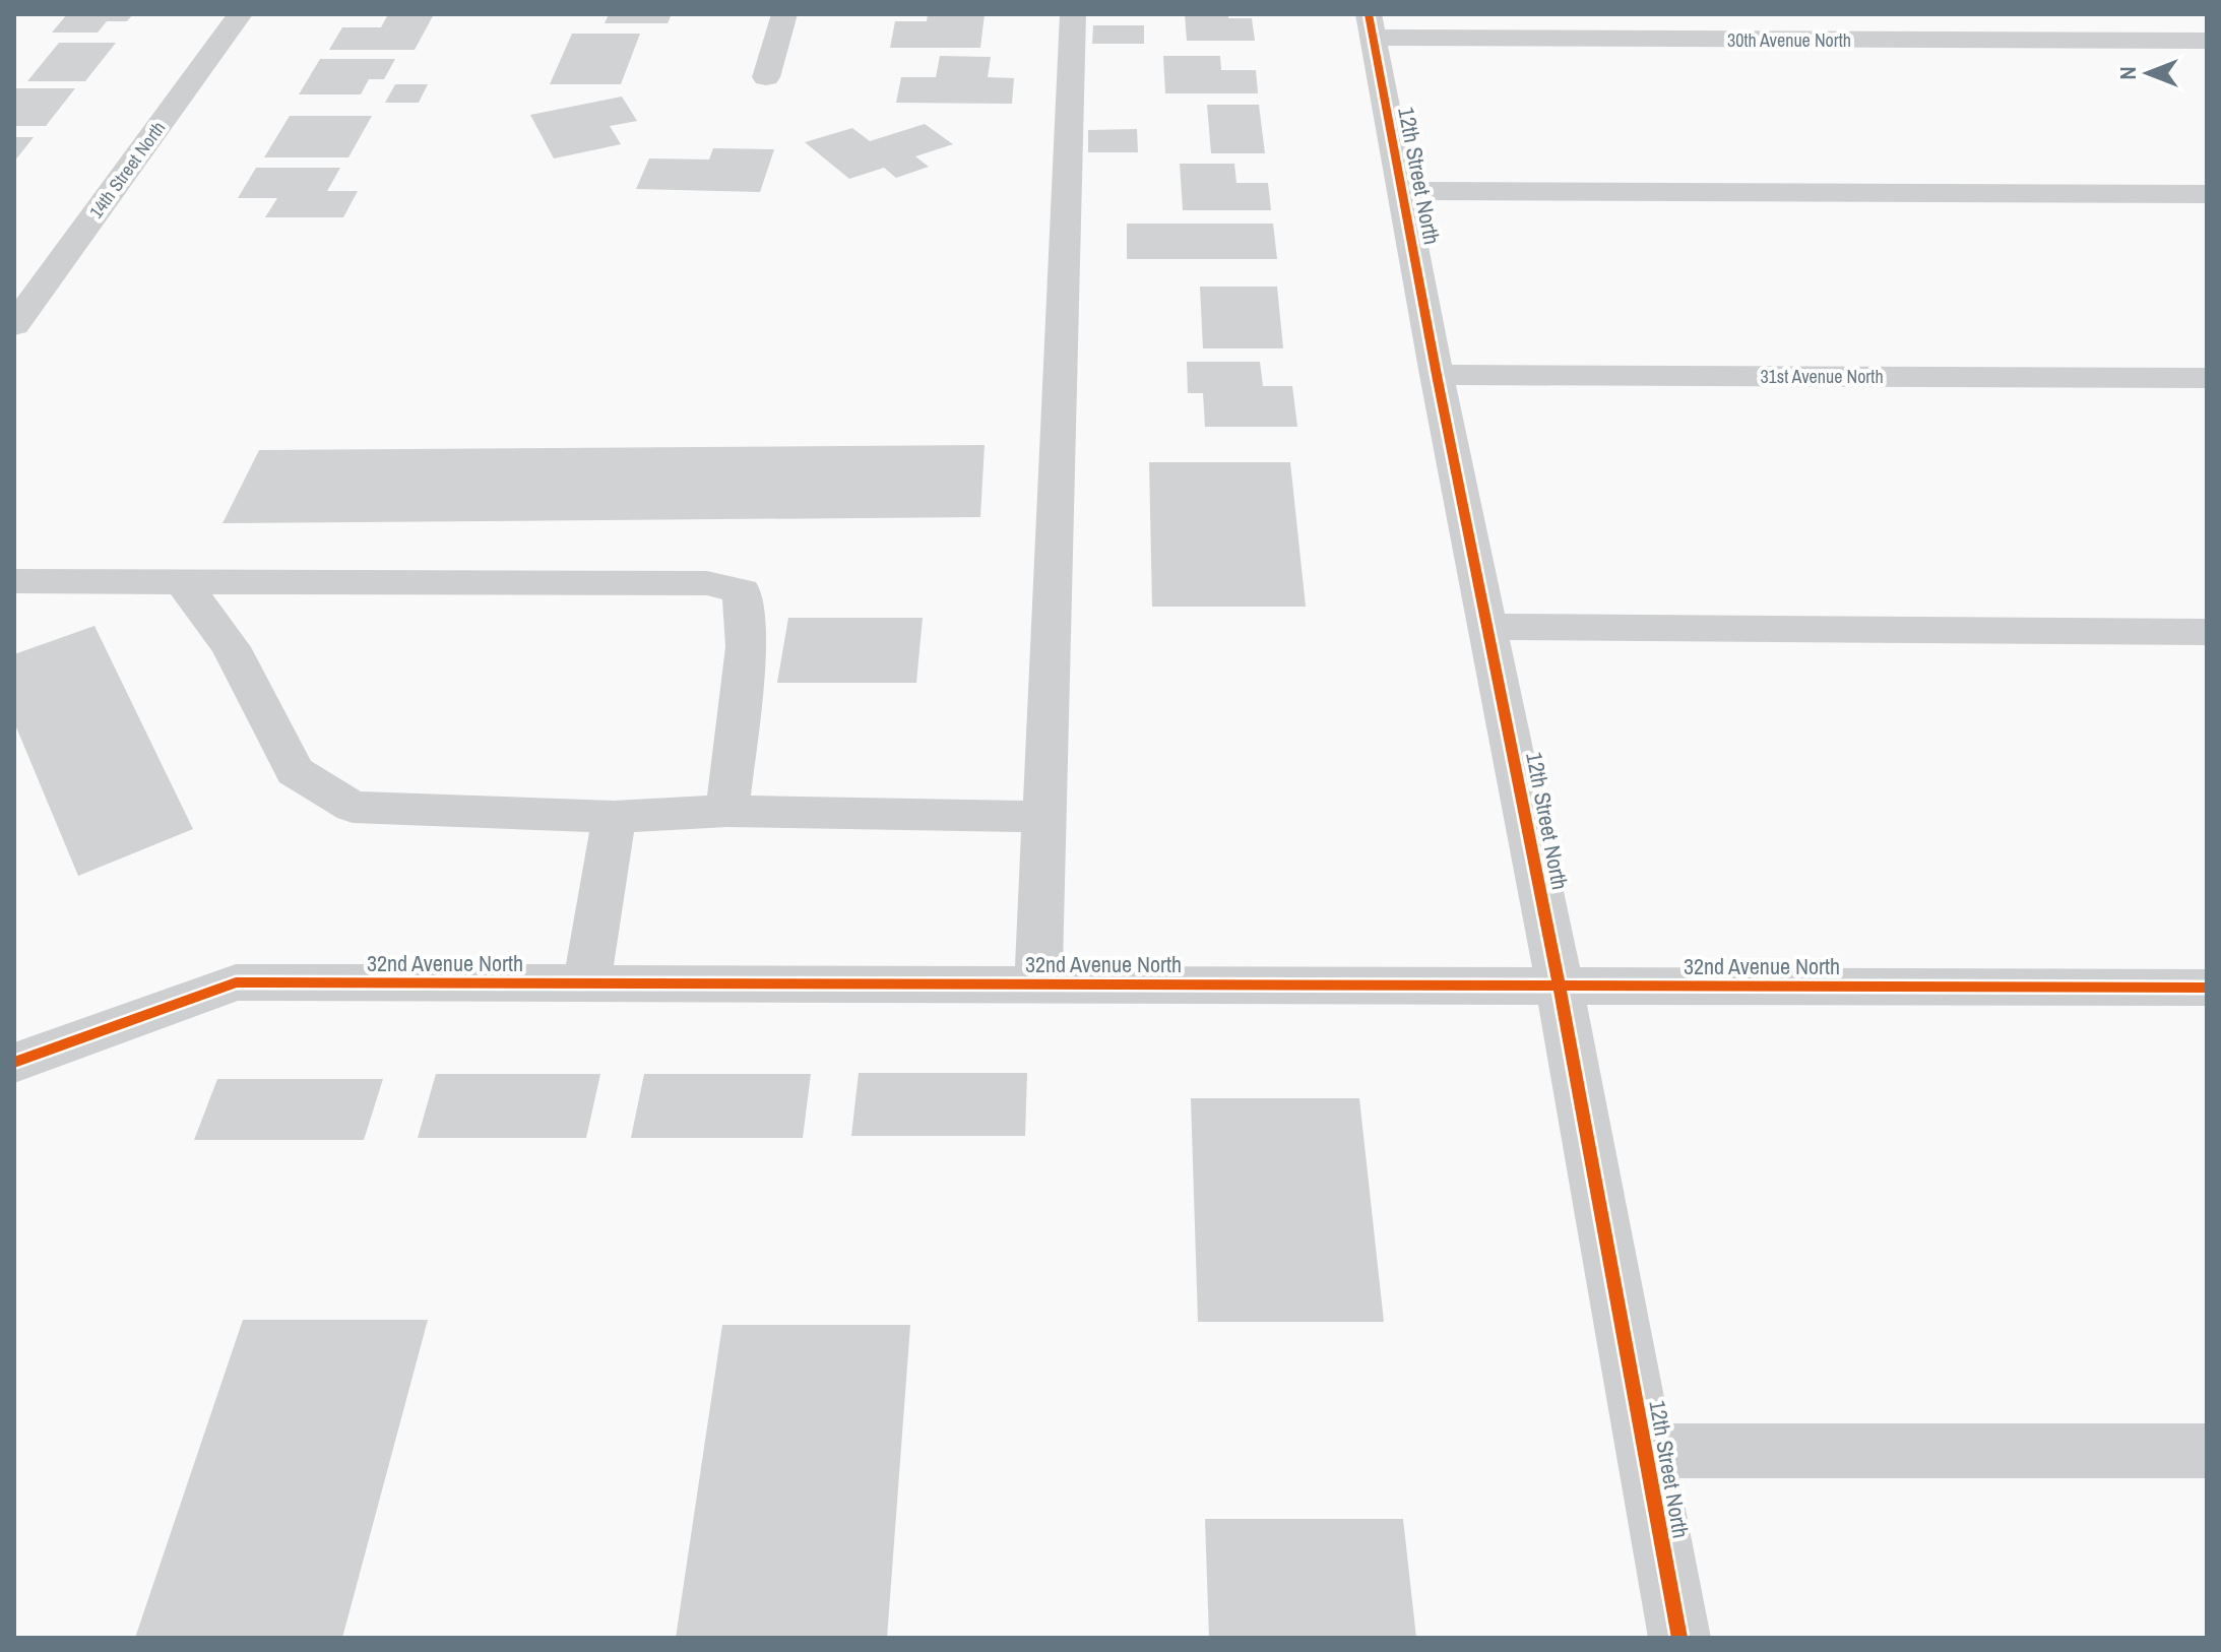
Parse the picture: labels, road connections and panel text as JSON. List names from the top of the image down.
{
  "streets": {
    "street": [
      "30th Avenue North",
      "14th Street North",
      "12th Street North",
      "31st Avenue North",
      "32nd Avenue North"
    ]
  },
  "crossings": [
    ["30th Avenue North", "12th Street North"],
    ["12th Street North", "31st Avenue North"],
    ["12th Street North", "32nd Avenue North"]
  ],
  "north": "left"
}
